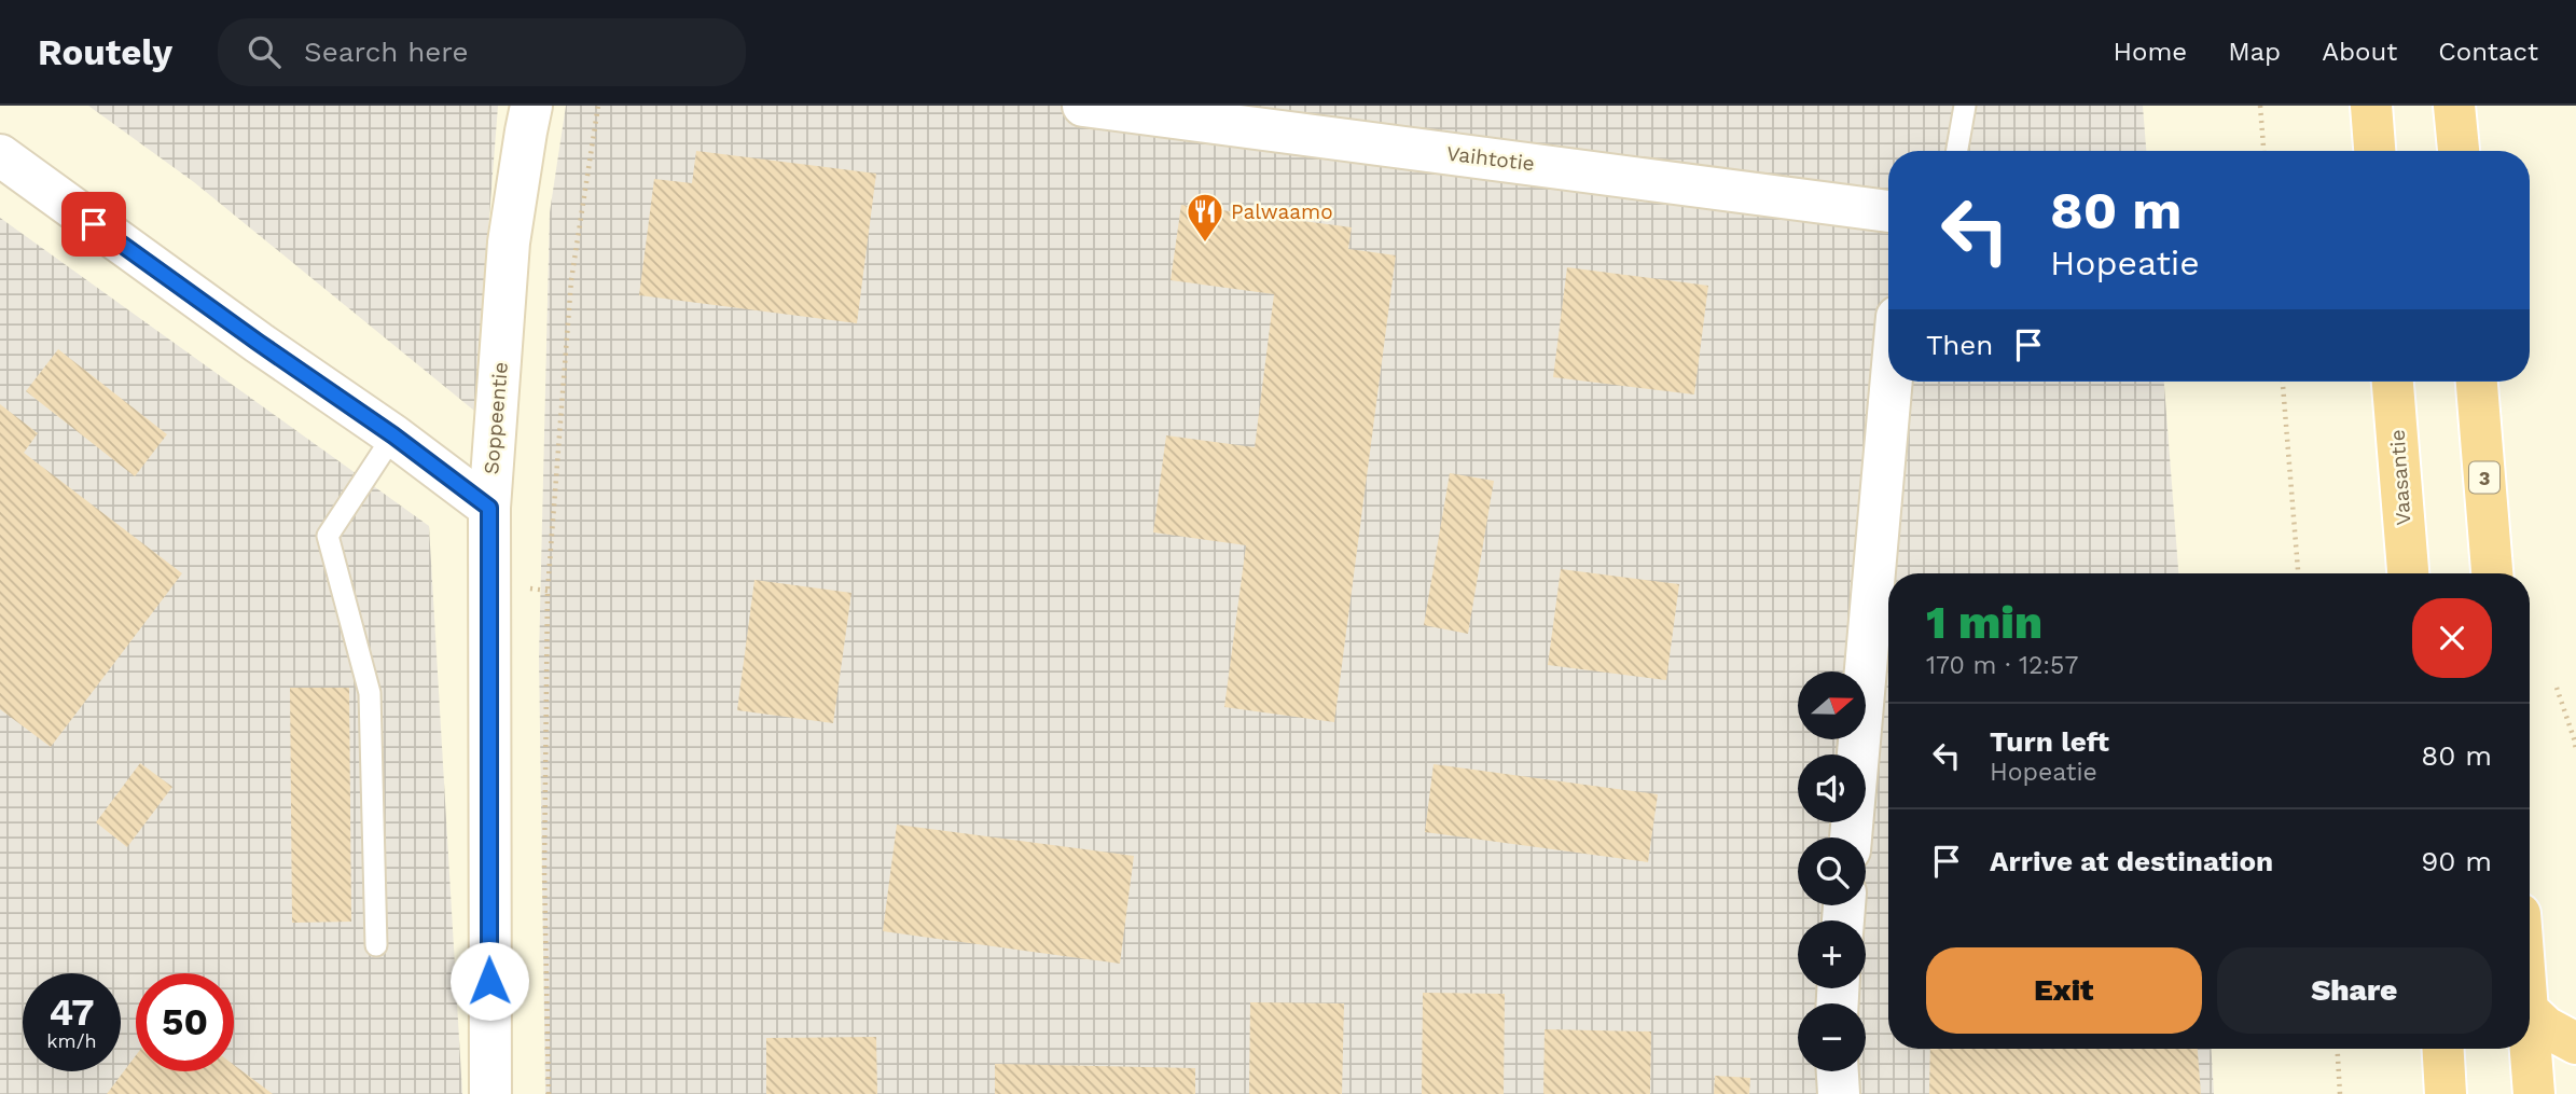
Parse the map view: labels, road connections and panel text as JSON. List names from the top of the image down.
{
  "streets": {
    "highway": ["Vaasantie", "3"],
    "street": ["Vaihtotie", "Soppeentie"]
  },
  "places": {
    "restaurant": ["Palwaamo"]
  },
  "north": "right",
  "page": {
    "header": "Routely",
    "search": "Search here",
    "nav": [
      "Home",
      "Map",
      "About",
      "Contact"
    ],
    "turn": ["80 m", "Hopeatie"],
    "then": "Then",
    "heading": ["1 min", "170 m · 12:57"],
    "map_buttons": ["+", "−"],
    "list": [
      {
        "name": "Turn left",
        "note": "Hopeatie",
        "value": "80 m"
      },
      {
        "name": "Arrive at destination",
        "value": "90 m"
      }
    ],
    "buttons": ["Exit", "Share"],
    "speed": "47 km/h",
    "limit": "50"
  }
}
